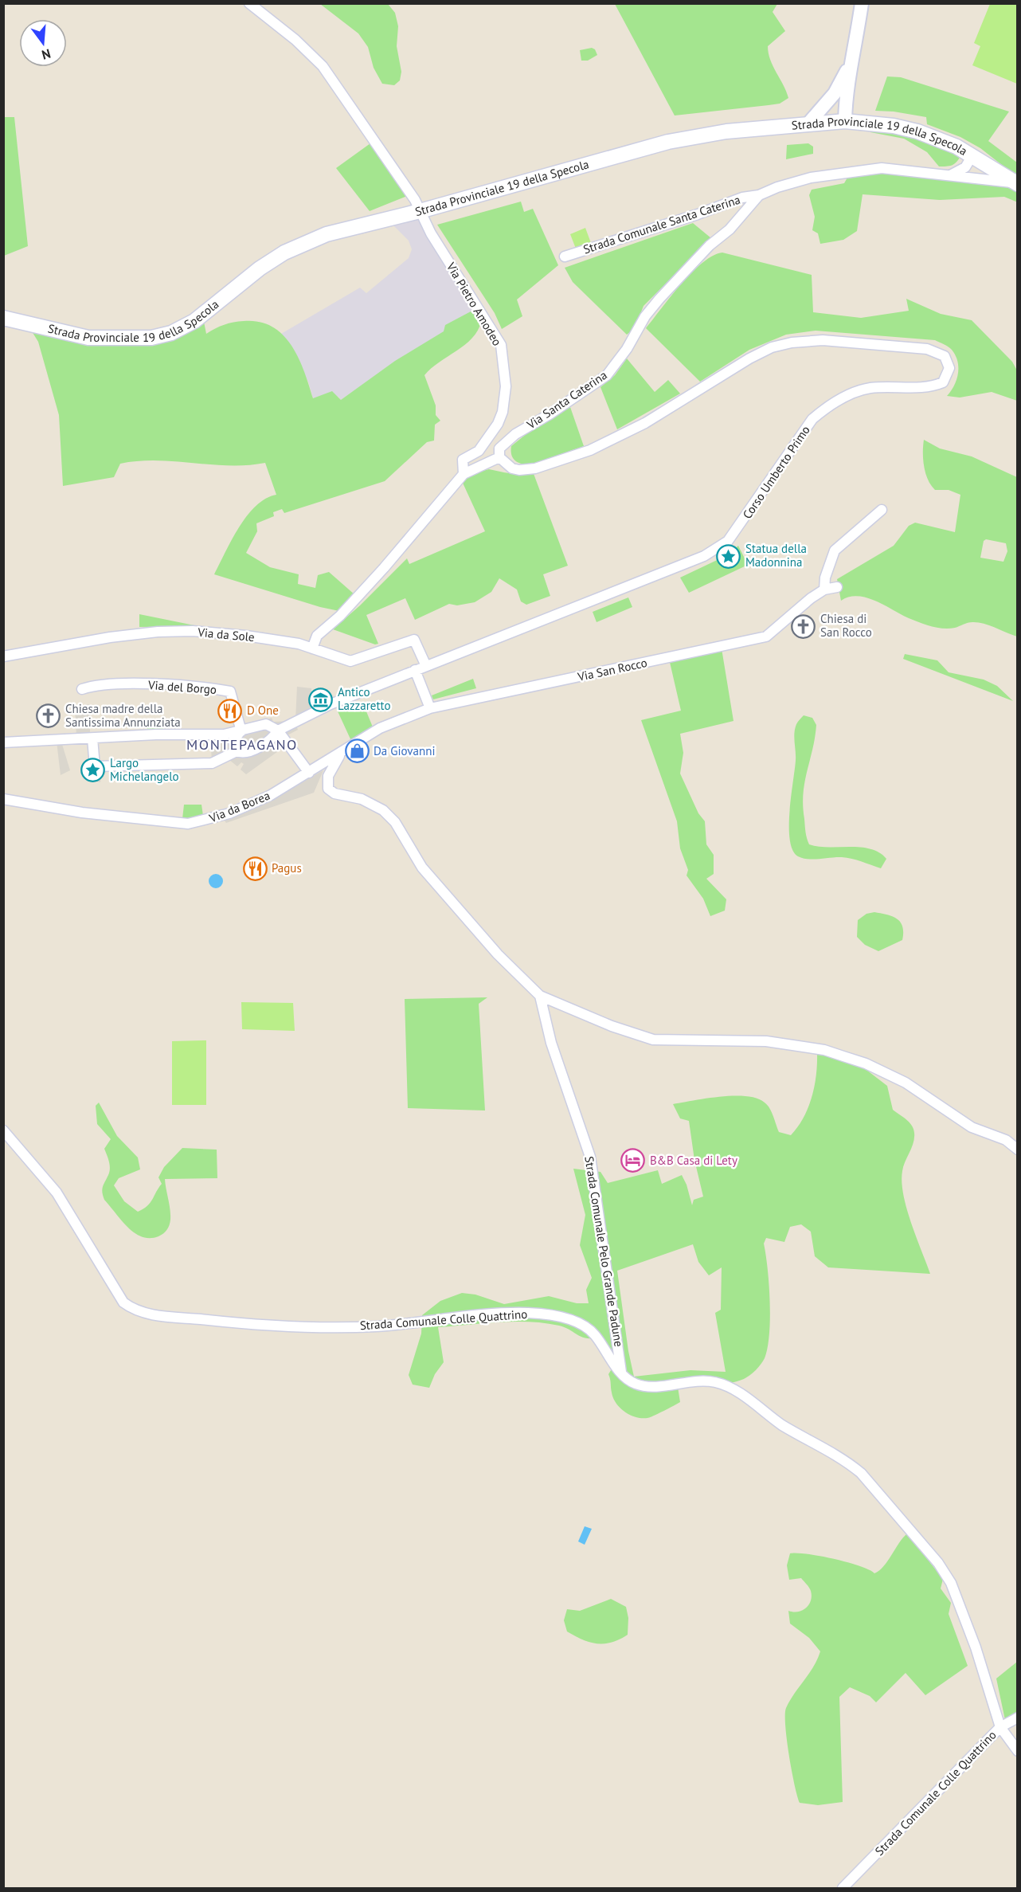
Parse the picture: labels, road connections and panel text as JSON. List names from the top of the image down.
{
  "streets": {
    "main road": ["Strada Provinciale 19 della Specola"],
    "street": [
      "Strada Comunale Santa Caterina",
      "Via Pietro Amodeo",
      "Via Santa Caterina",
      "Corso Umberto Primo",
      "Via da Sole",
      "Via San Rocco",
      "Via del Borgo",
      "Via da Borea",
      "Strada Comunale Pelo Grande Padune",
      "Strada Comunale Colle Quattrino"
    ]
  },
  "crossings": [
    ["Strada Provinciale 19 della Specola", "Via Pietro Amodeo"],
    ["Strada Provinciale 19 della Specola", "Via Santa Caterina"],
    ["Strada Comunale Santa Caterina", "Via Santa Caterina"],
    ["Via Santa Caterina", "Corso Umberto Primo"],
    ["Corso Umberto Primo", "Via da Sole"],
    ["Via San Rocco", "Via da Borea"],
    ["Strada Comunale Pelo Grande Padune", "Strada Comunale Colle Quattrino"]
  ],
  "districts": ["MONTEPAGANO"],
  "places": {
    "place": ["Statua della Madonnina", "Largo Michelangelo"],
    "church": ["Chiesa di San Rocco", "Chiesa madre della Santissima Annunziata"],
    "museum": ["Antico Lazzaretto"],
    "restaurant": ["D One", "Pagus"],
    "shop": ["Da Giovanni"],
    "hotel": ["B&B Casa di Lety"]
  },
  "north": "bottom"
}
